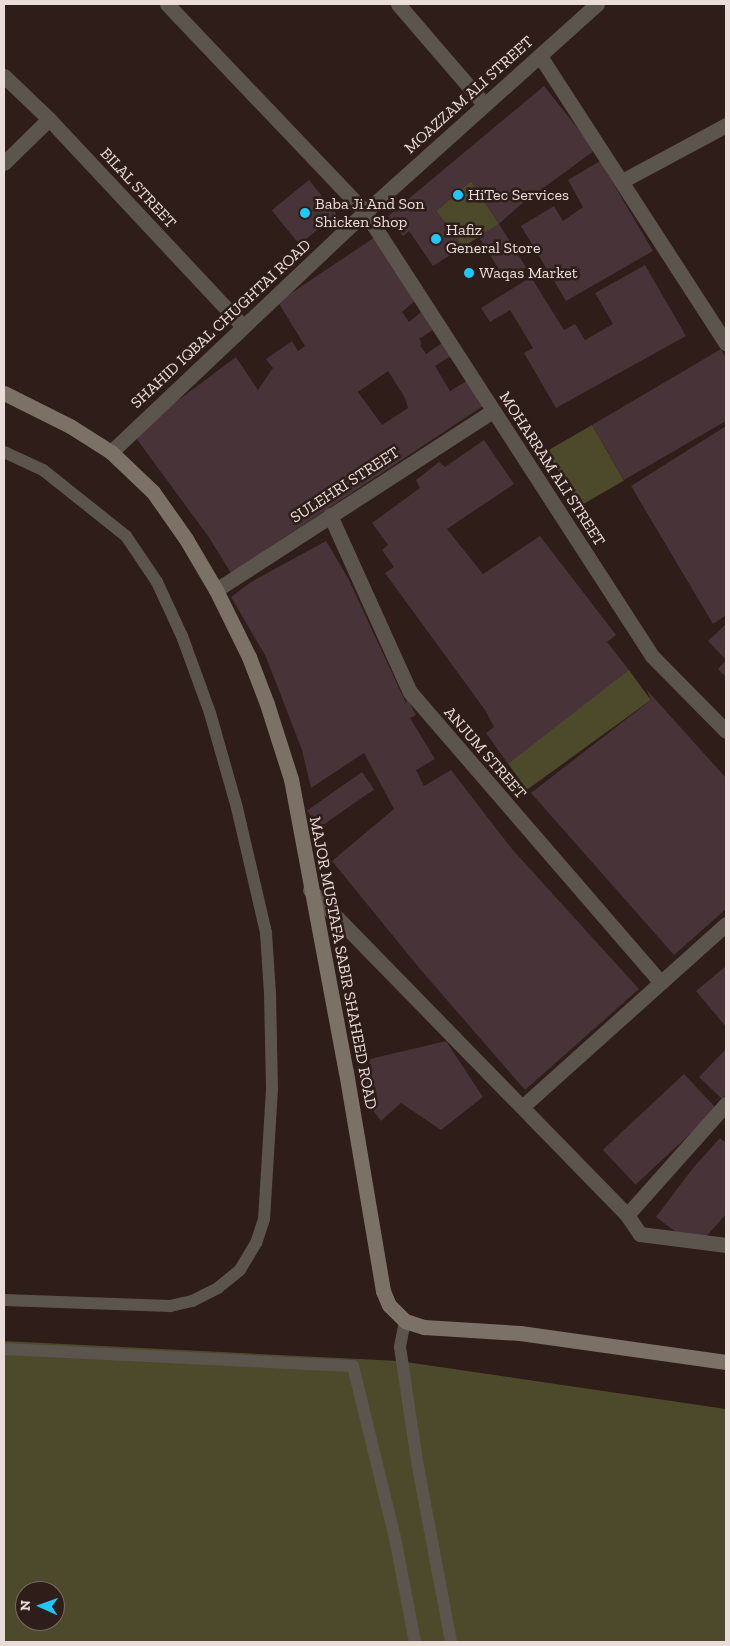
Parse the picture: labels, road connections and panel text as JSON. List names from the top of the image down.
{
  "streets": {
    "street": [
      "MOAZZAM ALI STREET",
      "BILAL STREET",
      "SHAHID IQBAL CHUGHTAI ROAD",
      "MOHARRAM ALI STREET",
      "SULEHRI STREET",
      "ANJUM STREET",
      "MAJOR MUSTAFA SABIR SHAHEED ROAD"
    ]
  },
  "crossings": [
    ["MOAZZAM ALI STREET", "SHAHID IQBAL CHUGHTAI ROAD"],
    ["MOAZZAM ALI STREET", "MOHARRAM ALI STREET"],
    ["BILAL STREET", "SHAHID IQBAL CHUGHTAI ROAD"],
    ["SHAHID IQBAL CHUGHTAI ROAD", "MOHARRAM ALI STREET"],
    ["SHAHID IQBAL CHUGHTAI ROAD", "MAJOR MUSTAFA SABIR SHAHEED ROAD"],
    ["MOHARRAM ALI STREET", "SULEHRI STREET"],
    ["SULEHRI STREET", "ANJUM STREET"],
    ["SULEHRI STREET", "MAJOR MUSTAFA SABIR SHAHEED ROAD"]
  ],
  "places": [
    "HiTec Services",
    "Baba Ji And Son Shicken Shop",
    "Hafiz General Store",
    "Waqas Market"
  ],
  "north": "left"
}
